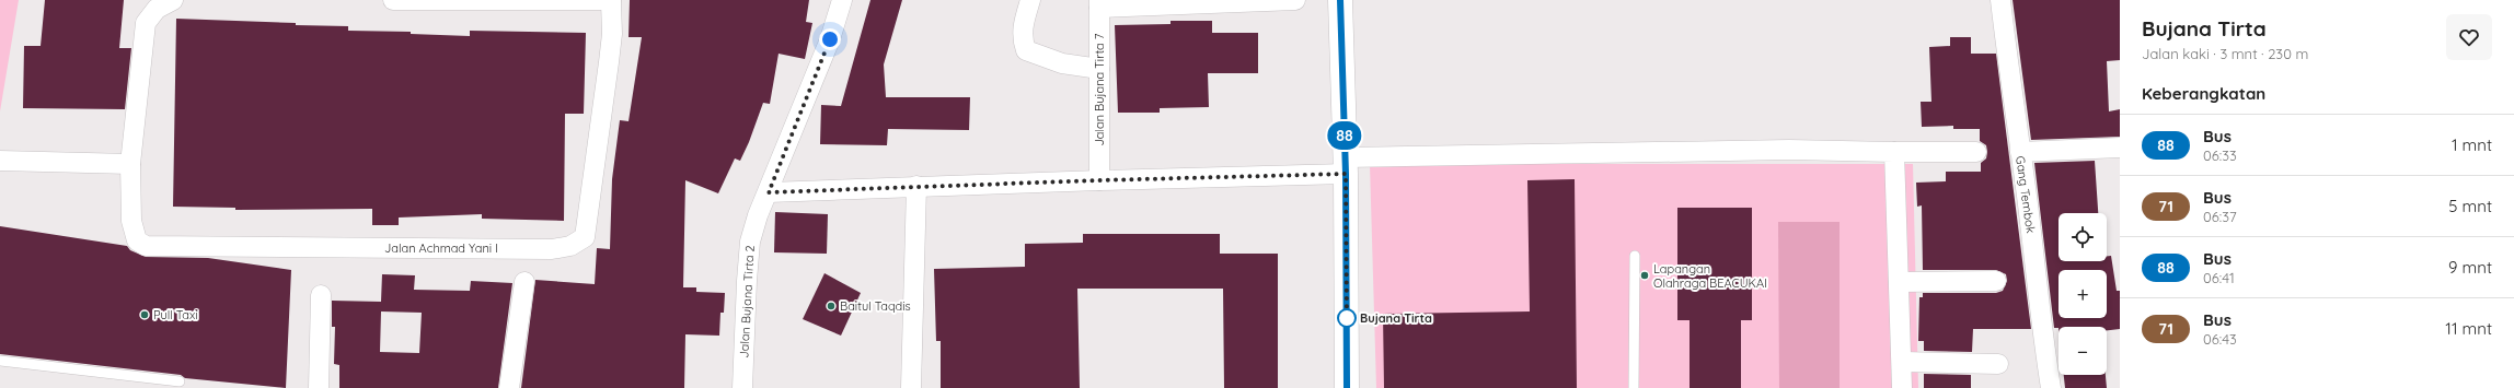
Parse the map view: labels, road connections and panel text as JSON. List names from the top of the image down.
{
  "streets": {
    "street": [
      "Jalan Bujana Tirta 7",
      "Gang Tembok",
      "Jalan Achmad Yani I",
      "Jalan Bujana Tirta 2"
    ]
  },
  "places": [
    "Lapangan Olahraga BEACUKAI",
    "Baitul Taqdis",
    "Pull Taxi",
    "Bujana Tirta"
  ],
  "lines": ["bus line 88"],
  "page": {
    "on_map": "88",
    "heading": [
      ["Bujana Tirta", "Jalan kaki · 3 mnt · 230 m"],
      "Keberangkatan"
    ],
    "list": [
      {
        "mark": "88",
        "name": "Bus",
        "note": "06:33",
        "value": "1 mnt"
      },
      {
        "mark": "71",
        "name": "Bus",
        "note": "06:37",
        "value": "5 mnt"
      },
      {
        "mark": "88",
        "name": "Bus",
        "note": "06:41",
        "value": "9 mnt"
      },
      {
        "mark": "71",
        "name": "Bus",
        "note": "06:43",
        "value": "11 mnt"
      }
    ],
    "map_buttons": ["+", "−"]
  }
}
